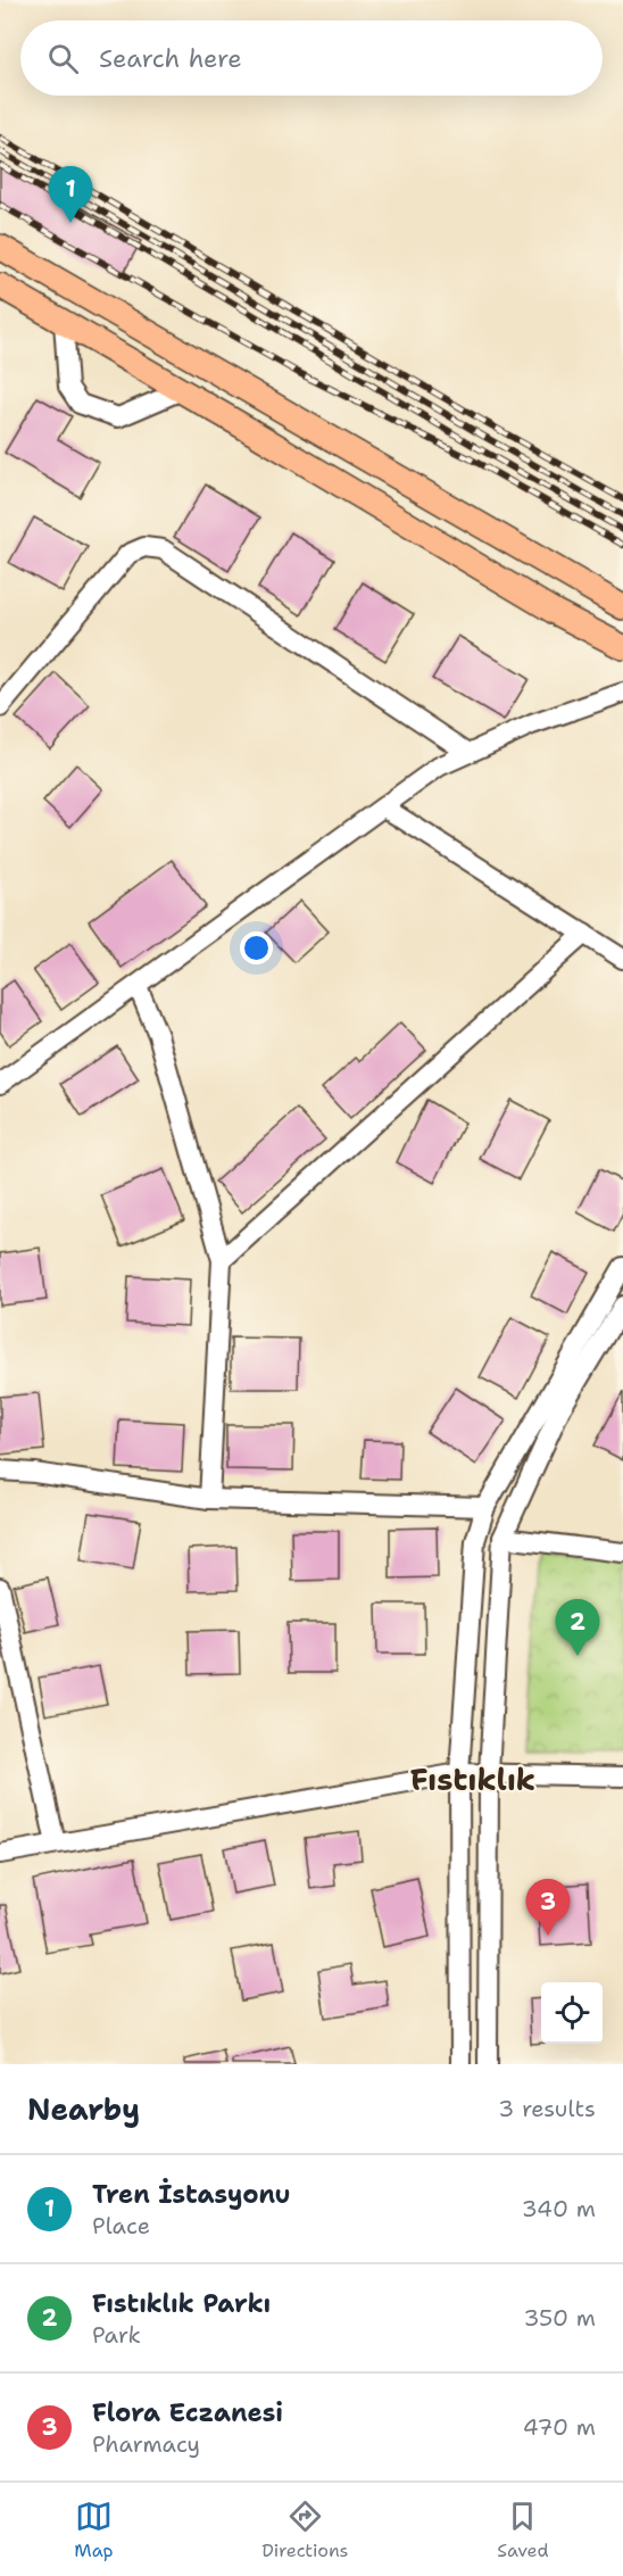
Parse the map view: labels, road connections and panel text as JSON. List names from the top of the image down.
{
  "districts": ["Fıstıklık"],
  "page": {
    "search": "Search here",
    "pins": ["1", "2", "3"],
    "heading": ["Nearby", "3 results"],
    "list": [
      {
        "mark": "1",
        "name": "Tren İstasyonu",
        "note": "Place",
        "value": "340 m"
      },
      {
        "mark": "2",
        "name": "Fıstıklık Parkı",
        "note": "Park",
        "value": "350 m"
      },
      {
        "mark": "3",
        "name": "Flora Eczanesi",
        "note": "Pharmacy",
        "value": "470 m"
      }
    ],
    "nav": ["Map", "Directions", "Saved"]
  }
}
